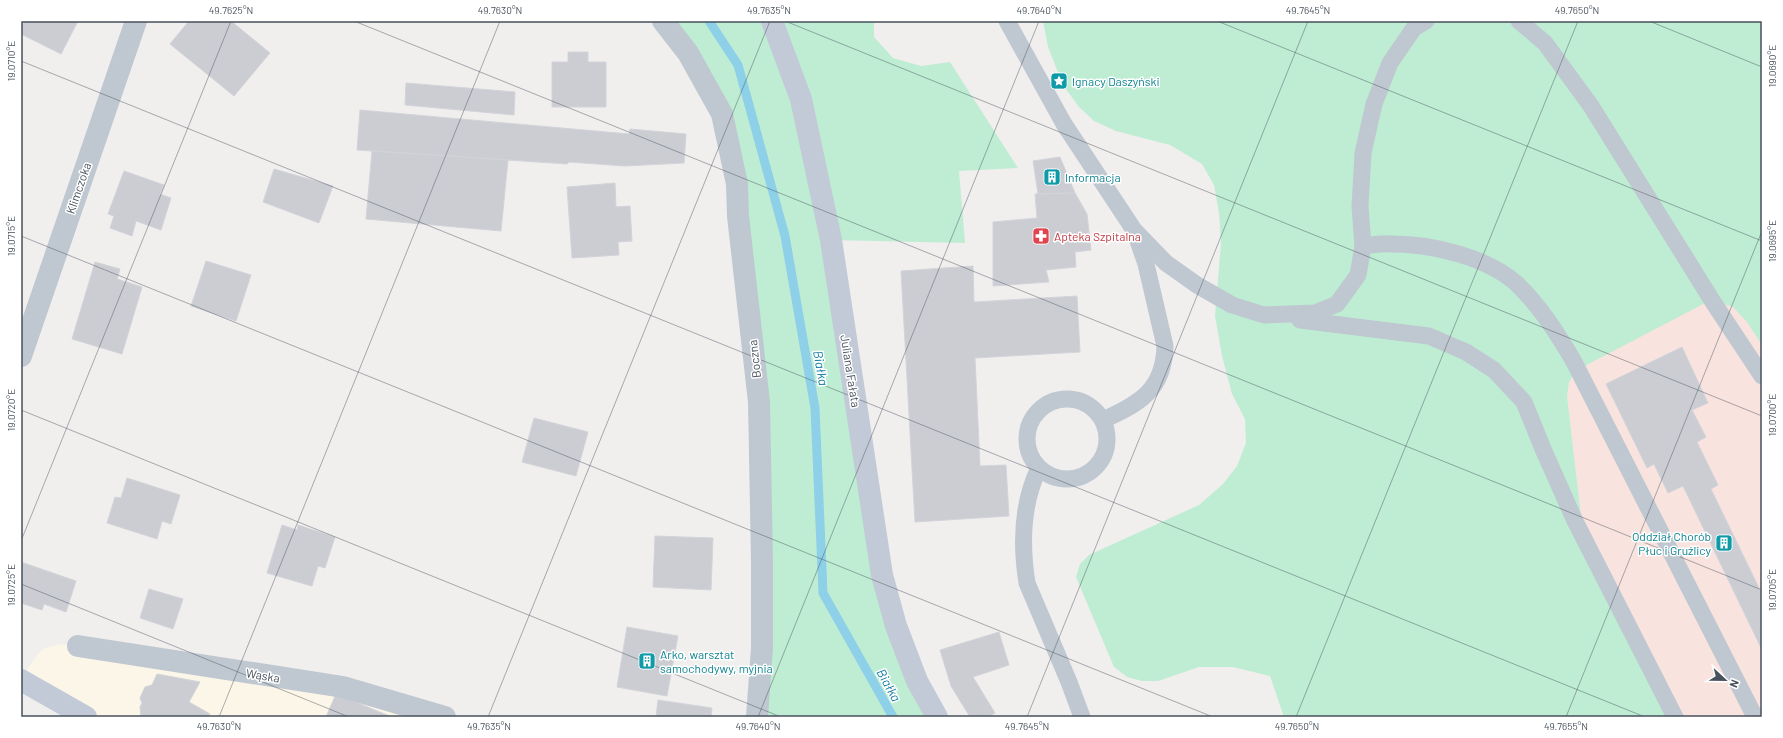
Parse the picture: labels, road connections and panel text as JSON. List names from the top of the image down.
{
  "streets": {
    "street": [
      "Klimczoka",
      "Boczna",
      "Juliana Fałata",
      "Wąska"
    ]
  },
  "water": ["Białka"],
  "places": {
    "place": ["Ignacy Daszyński"],
    "building": ["Informacja", "Oddział Chorób Płuc i Gruźlicy", "Arko, warsztat samochodywy, myjnia"],
    "pharmacy": ["Apteka Szpitalna"]
  },
  "north": "right",
  "coordinates": [
    "49.7625°N",
    "49.7630°N",
    "49.7635°N",
    "49.7640°N",
    "49.7645°N",
    "49.7650°N",
    "19.0710°E",
    "19.0690°E",
    "19.0715°E",
    "19.0695°E",
    "19.0720°E",
    "19.0700°E",
    "19.0725°E",
    "19.0705°E",
    "49.7655°N"
  ]
}
